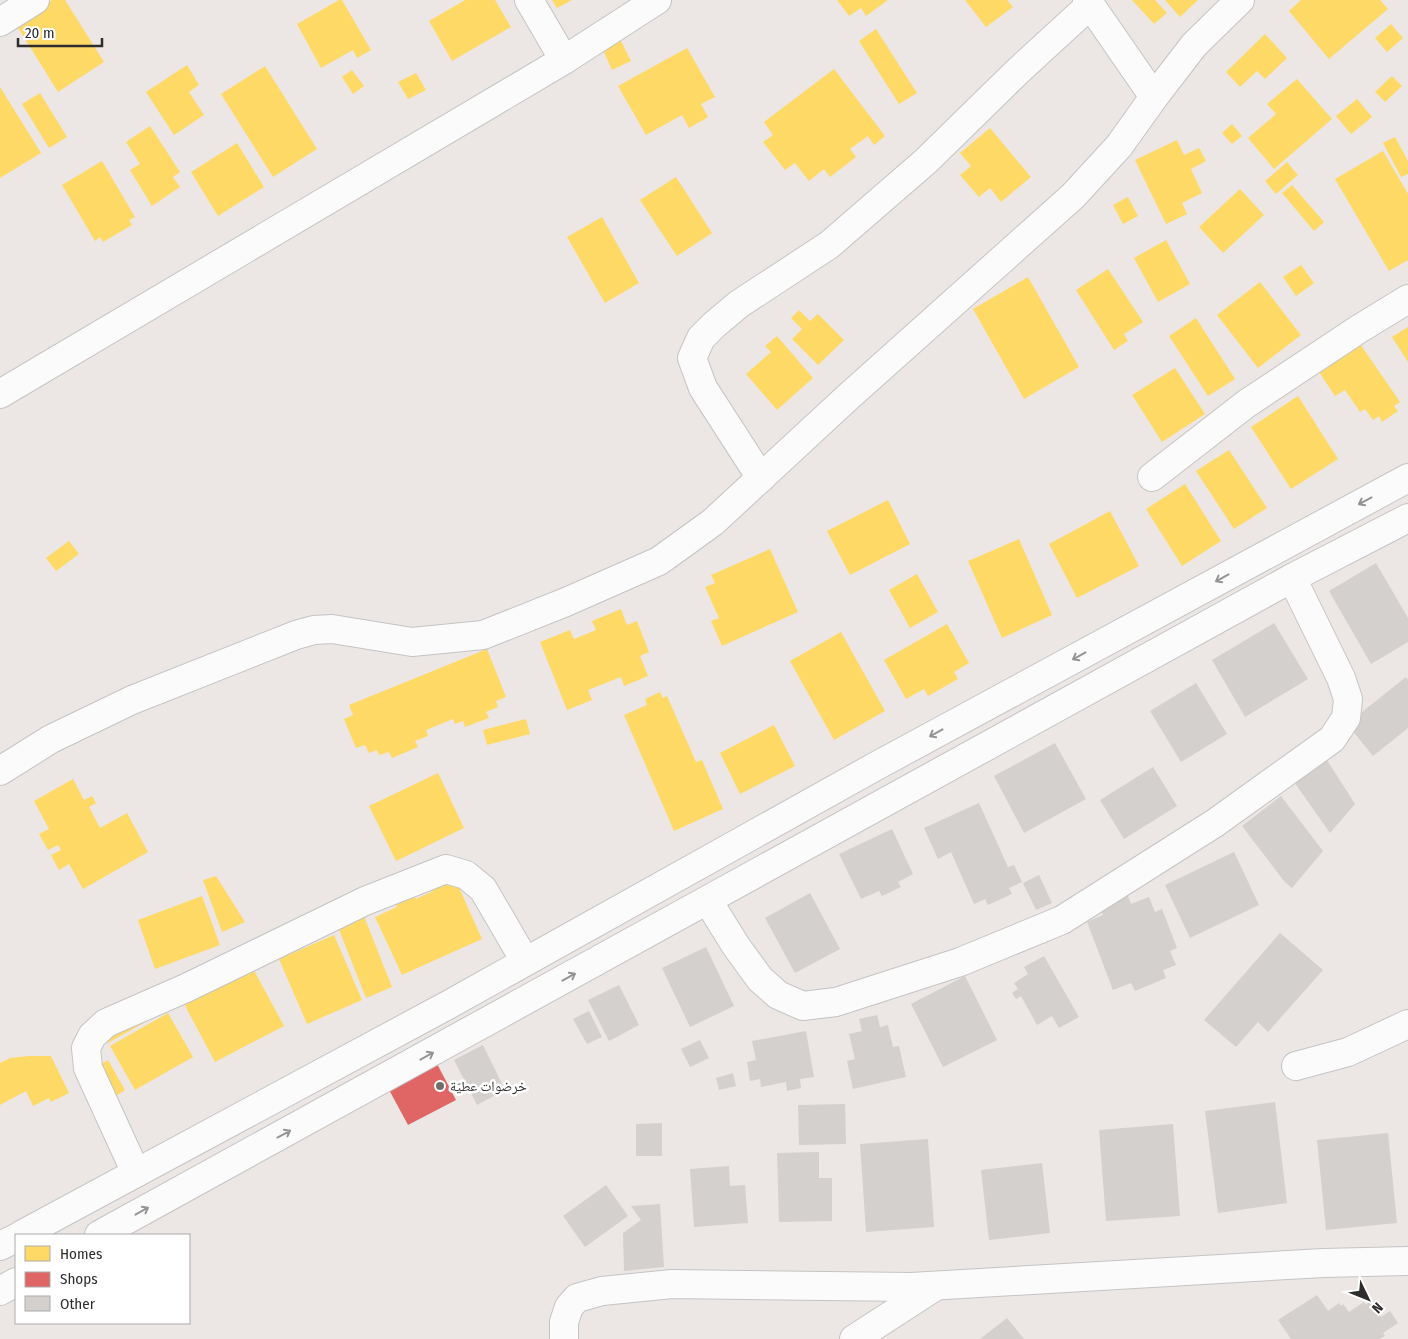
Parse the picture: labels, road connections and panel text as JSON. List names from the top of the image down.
{
  "places": ["خرضوات عطيّة"],
  "legend": ["Homes", "Shops", "Other"],
  "scale_bar": "20 m",
  "north": "bottom right"
}
